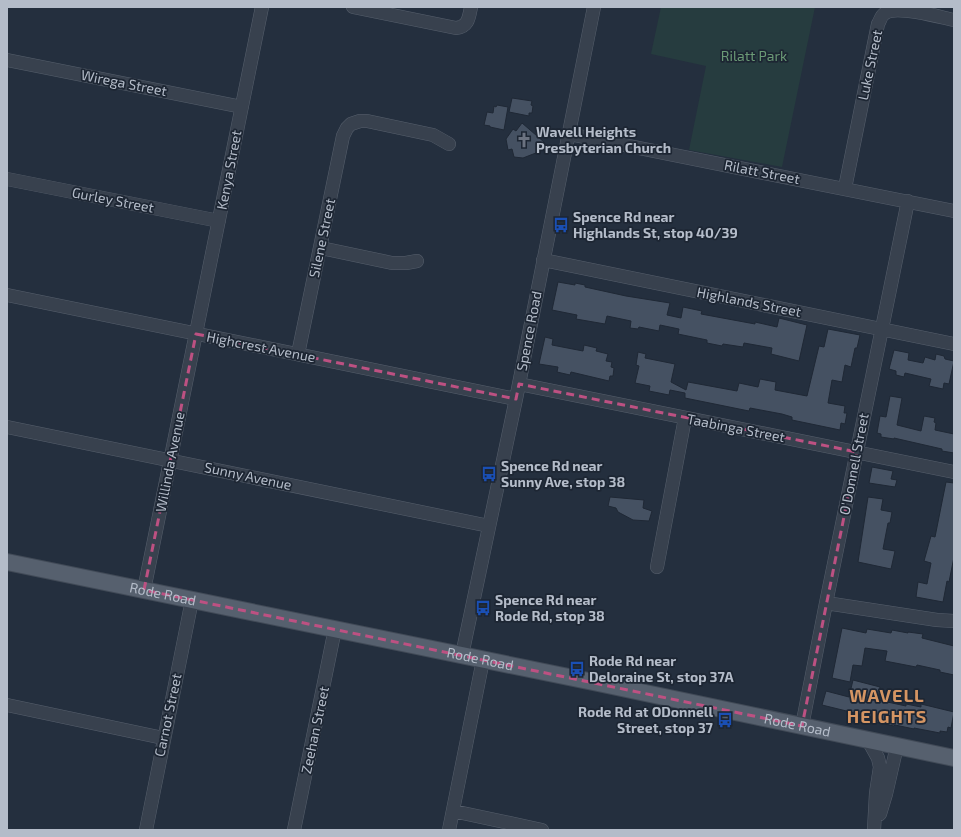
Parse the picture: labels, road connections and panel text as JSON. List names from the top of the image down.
{
  "streets": {
    "main road": ["Rode Road"],
    "street": [
      "Luke Street",
      "Wirega Street",
      "Kenya Street",
      "Rilatt Street",
      "Gurley Street",
      "Silene Street",
      "Highlands Street",
      "Spence Road",
      "Highcrest Avenue",
      "Taabinga Street",
      "Willinda Avenue",
      "O'Donnell Street",
      "Sunny Avenue",
      "Carnot Street",
      "Zeehan Street"
    ]
  },
  "crossings": [
    ["Luke Street", "Rilatt Street"],
    ["Wirega Street", "Kenya Street"],
    ["Kenya Street", "Gurley Street"],
    ["Kenya Street", "Highcrest Avenue"],
    ["Kenya Street", "Willinda Avenue"],
    ["Rilatt Street", "Spence Road"],
    ["Rilatt Street", "O'Donnell Street"],
    ["Silene Street", "Highcrest Avenue"],
    ["Highlands Street", "Spence Road"],
    ["Highlands Street", "O'Donnell Street"],
    ["Spence Road", "Highcrest Avenue"],
    ["Spence Road", "Taabinga Street"],
    ["Spence Road", "Sunny Avenue"],
    ["Spence Road", "Rode Road"],
    ["Highcrest Avenue", "Willinda Avenue"],
    ["Taabinga Street", "O'Donnell Street"],
    ["Willinda Avenue", "Sunny Avenue"],
    ["Willinda Avenue", "Rode Road"],
    ["O'Donnell Street", "Rode Road"],
    ["Rode Road", "Carnot Street"],
    ["Rode Road", "Zeehan Street"]
  ],
  "districts": ["WAVELL HEIGHTS"],
  "parks": ["Rilatt Park"],
  "places": {
    "church": ["Wavell Heights Presbyterian Church"],
    "bus stop": [
      "Spence Rd near Highlands St, stop 40/39",
      "Spence Rd near Sunny Ave, stop 38",
      "Spence Rd near Rode Rd, stop 38",
      "Rode Rd near Deloraine St, stop 37A",
      "Rode Rd at ODonnell Street, stop 37"
    ]
  }
}
